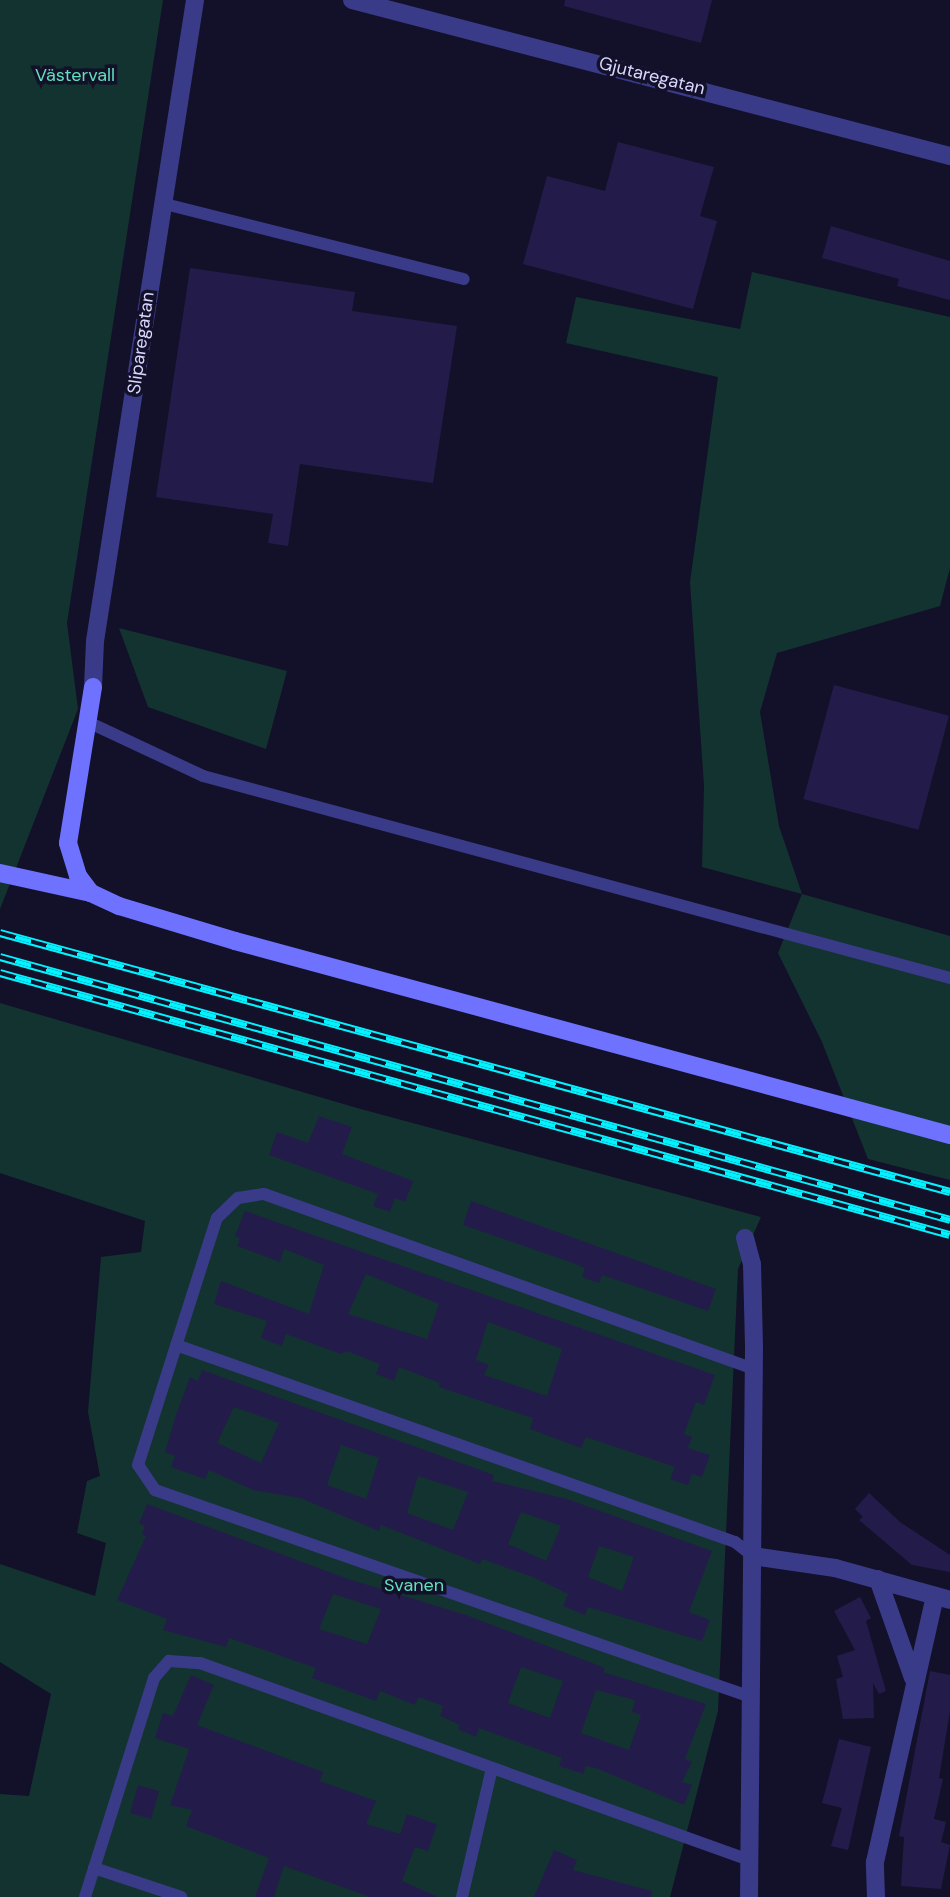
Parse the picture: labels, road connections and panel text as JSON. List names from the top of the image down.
{
  "streets": {
    "street": ["Gjutaregatan", "Sliparegatan"]
  },
  "parks": ["Västervall", "Svanen"]
}
